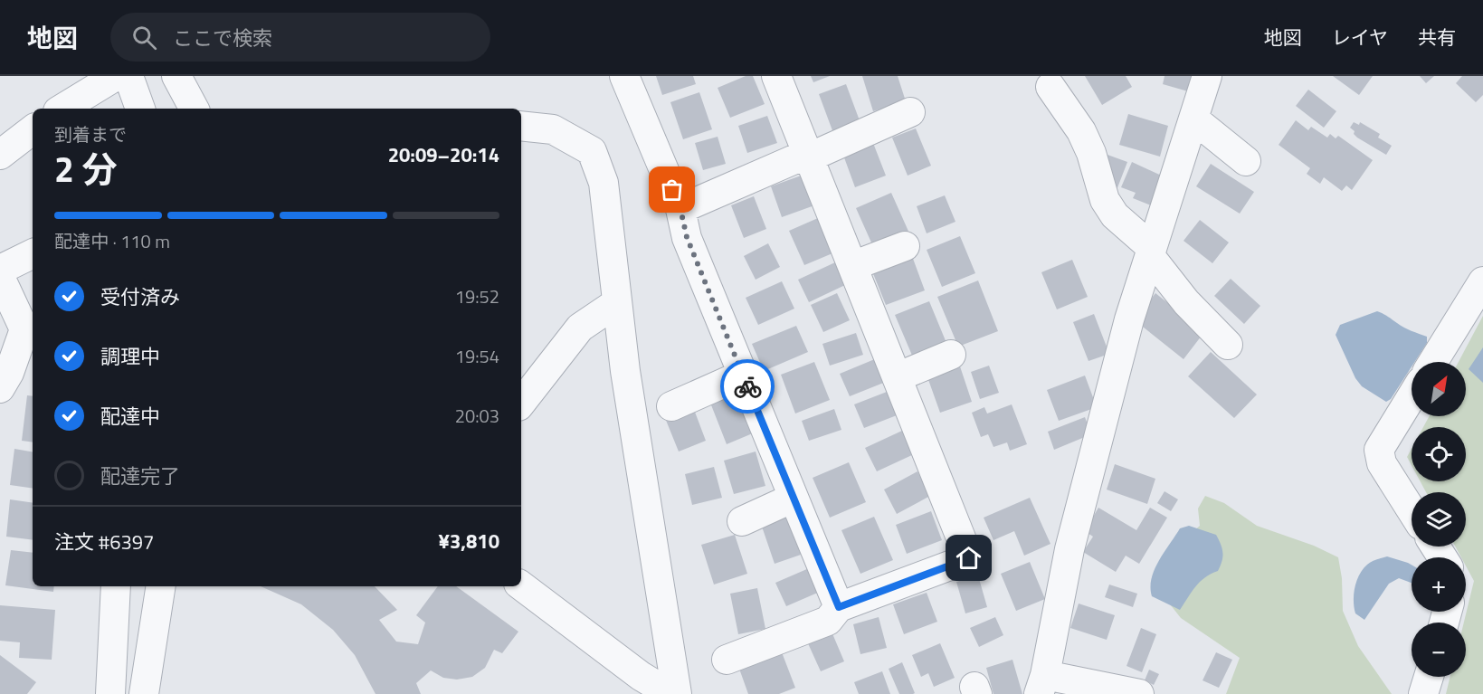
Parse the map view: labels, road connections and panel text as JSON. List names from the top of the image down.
{
  "north": "top right",
  "page": {
    "header": "地図",
    "search": "ここで検索",
    "nav": ["地図", "レイヤ", "共有"],
    "heading": ["2 分", "到着まで", "20:09–20:14"],
    "panel": ["注文 #6397", "¥3,810"],
    "bar": "配達中 · 110 m",
    "list": [
      ["受付済み", "19:52"],
      ["調理中", "19:54"],
      ["配達中", "20:03"],
      "配達完了"
    ],
    "map_buttons": ["+", "−"]
  }
}
